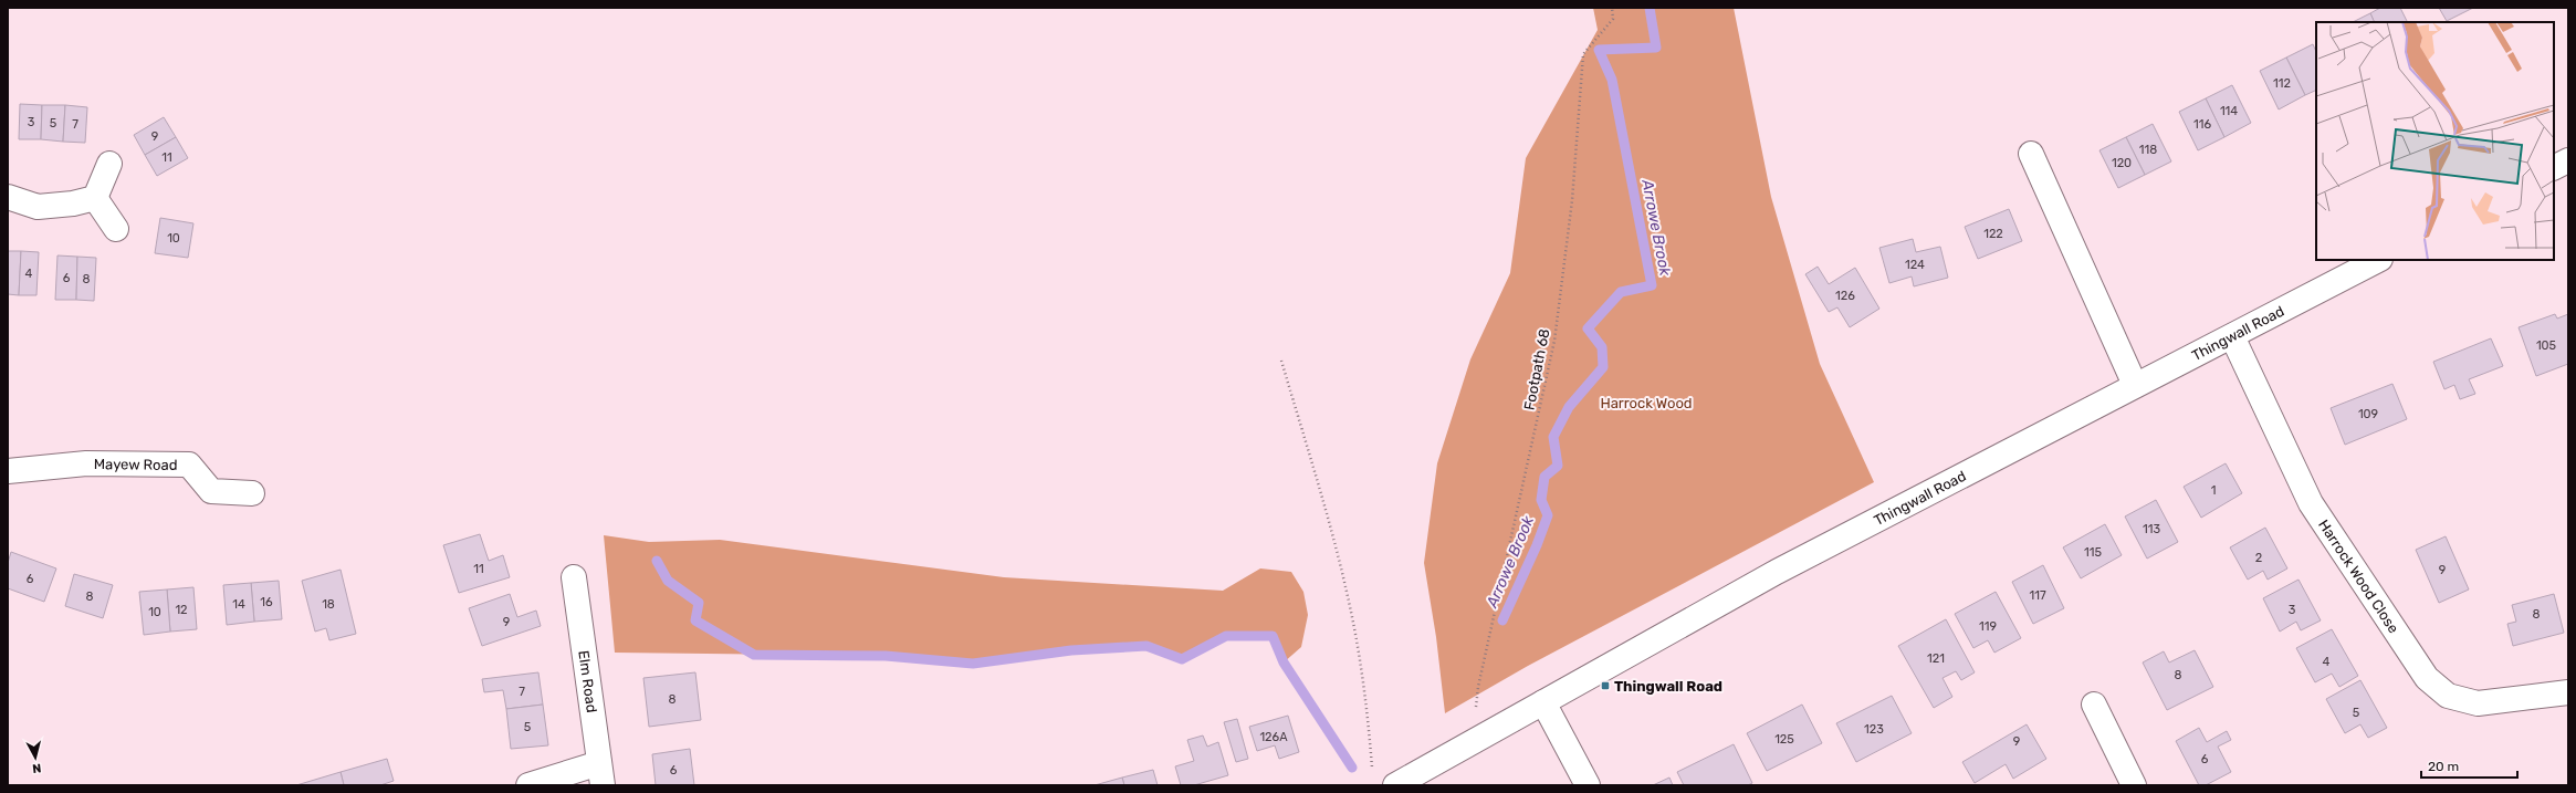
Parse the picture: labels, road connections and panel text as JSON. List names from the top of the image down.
{
  "streets": {
    "street": [
      "Thingwall Road",
      "Mayew Road",
      "Harrock Wood Close",
      "Elm Road"
    ],
    "path": ["Footpath 68"]
  },
  "crossings": [
    ["Thingwall Road", "Footpath 68"],
    ["Thingwall Road", "Harrock Wood Close"]
  ],
  "water": ["Arrowe Brook"],
  "parks": ["Harrock Wood"],
  "places": {
    "transit": ["Thingwall Road"]
  },
  "house_numbers": [
    "112",
    "114",
    "3",
    "5",
    "7",
    "116",
    "9",
    "118",
    "11",
    "120",
    "122",
    "10",
    "124",
    "4",
    "6",
    "8",
    "126",
    "105",
    "109",
    "1",
    "113",
    "115",
    "2",
    "11",
    "9",
    "6",
    "117",
    "8",
    "16",
    "14",
    "18",
    "12",
    "3",
    "10",
    "8",
    "9",
    "119",
    "121",
    "4",
    "8",
    "7",
    "8",
    "5",
    "5",
    "123",
    "126A",
    "125",
    "9",
    "6",
    "6"
  ],
  "scale_bar": "20 m",
  "north": "bottom"
}
